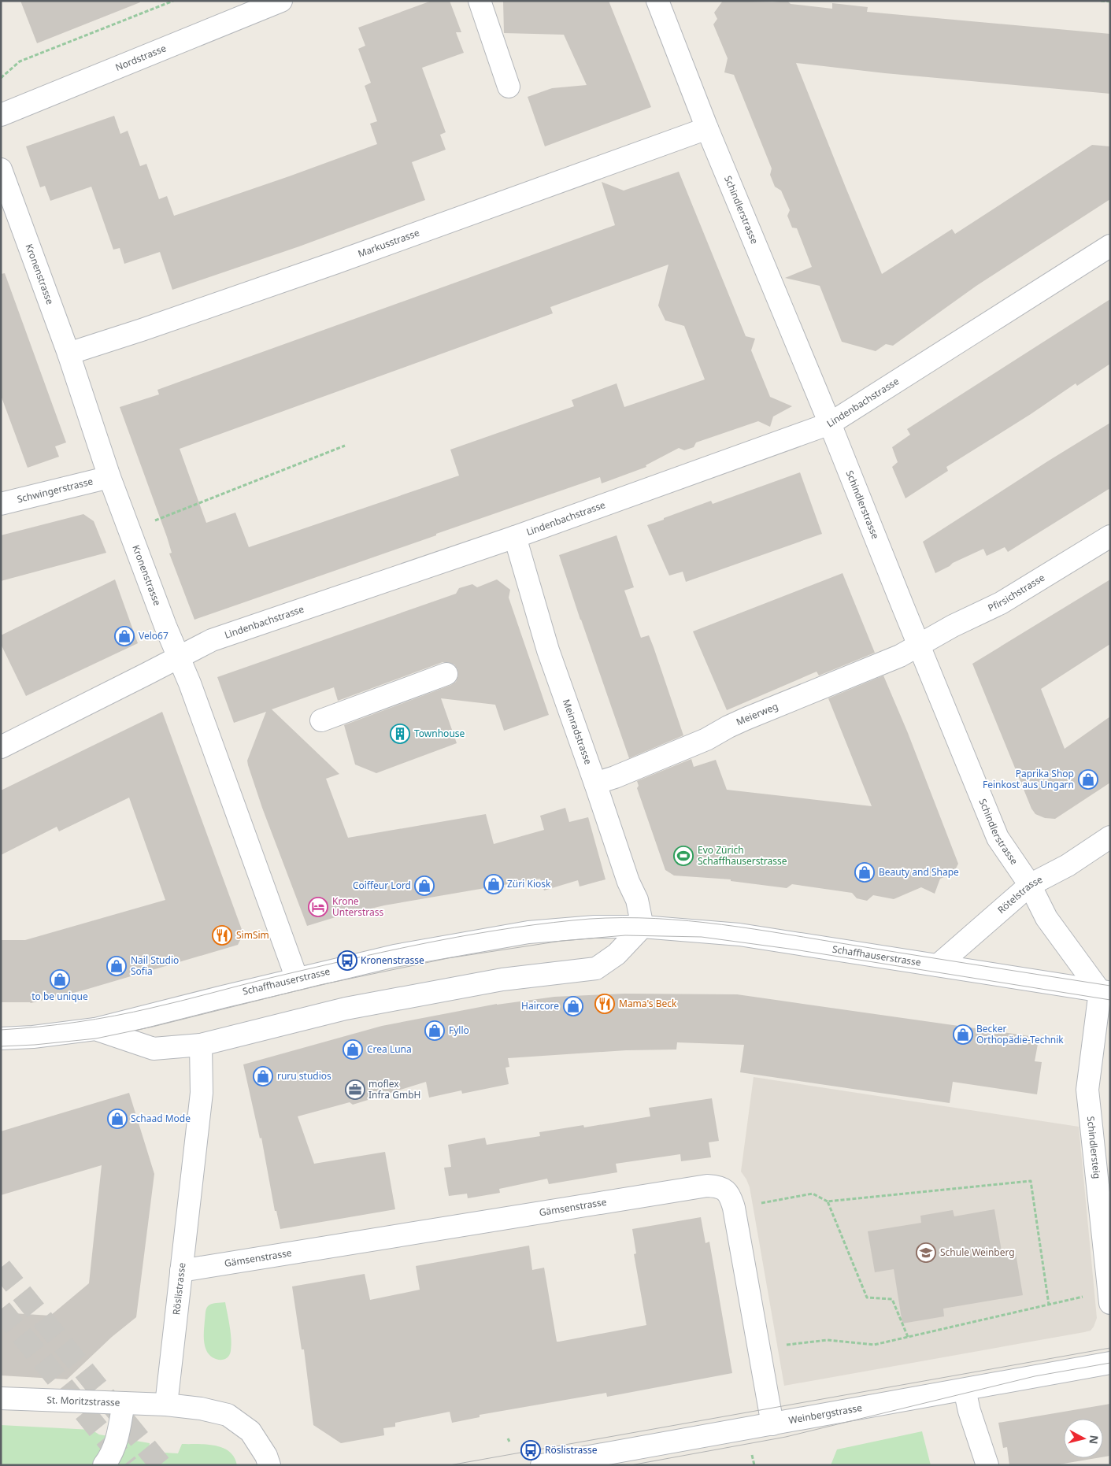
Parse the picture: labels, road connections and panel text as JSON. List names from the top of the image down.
{
  "streets": {
    "street": [
      "Nordstrasse",
      "Schindlerstrasse",
      "Markusstrasse",
      "Kronenstrasse",
      "Lindenbachstrasse",
      "Schwingerstrasse",
      "Pfirsichstrasse",
      "Meierweg",
      "Meinradstrasse",
      "Rötelstrasse",
      "Schaffhauserstrasse",
      "Schindlersteig",
      "Gämsenstrasse",
      "Röslistrasse",
      "St. Moritzstrasse",
      "Weinbergstrasse"
    ]
  },
  "crossings": [
    ["Schindlerstrasse", "Markusstrasse"],
    ["Schindlerstrasse", "Lindenbachstrasse"],
    ["Schindlerstrasse", "Pfirsichstrasse"],
    ["Schindlerstrasse", "Meierweg"],
    ["Schindlerstrasse", "Rötelstrasse"],
    ["Schindlerstrasse", "Schaffhauserstrasse"],
    ["Schindlerstrasse", "Schindlersteig"],
    ["Markusstrasse", "Kronenstrasse"],
    ["Kronenstrasse", "Lindenbachstrasse"],
    ["Kronenstrasse", "Schwingerstrasse"],
    ["Kronenstrasse", "Schaffhauserstrasse"],
    ["Lindenbachstrasse", "Meinradstrasse"],
    ["Pfirsichstrasse", "Meierweg"],
    ["Meierweg", "Meinradstrasse"],
    ["Meinradstrasse", "Schaffhauserstrasse"],
    ["Rötelstrasse", "Schaffhauserstrasse"],
    ["Schaffhauserstrasse", "Schindlersteig"],
    ["Gämsenstrasse", "Röslistrasse"],
    ["Gämsenstrasse", "Weinbergstrasse"],
    ["Röslistrasse", "St. Moritzstrasse"]
  ],
  "places": {
    "shop": [
      "Velo67",
      "Paprika Shop Feinkost aus Ungarn",
      "Beauty and Shape",
      "Züri Kiosk",
      "Coiffeur Lord",
      "Nail Studio Sofia",
      "to be unique",
      "Haircore",
      "Fyllo",
      "Becker Orthopädie-Technik",
      "Crea Luna",
      "ruru studios",
      "Schaad Mode"
    ],
    "building": ["Townhouse"],
    "sports": ["Evo Zürich Schaffhauserstrasse"],
    "hotel": ["Krone Unterstrass"],
    "restaurant": ["SimSim", "Mama's Beck"],
    "bus stop": ["Kronenstrasse", "Röslistrasse"],
    "office": ["moflex Infra GmbH"],
    "school or university": ["Schule Weinberg"]
  },
  "north": "right"
}
